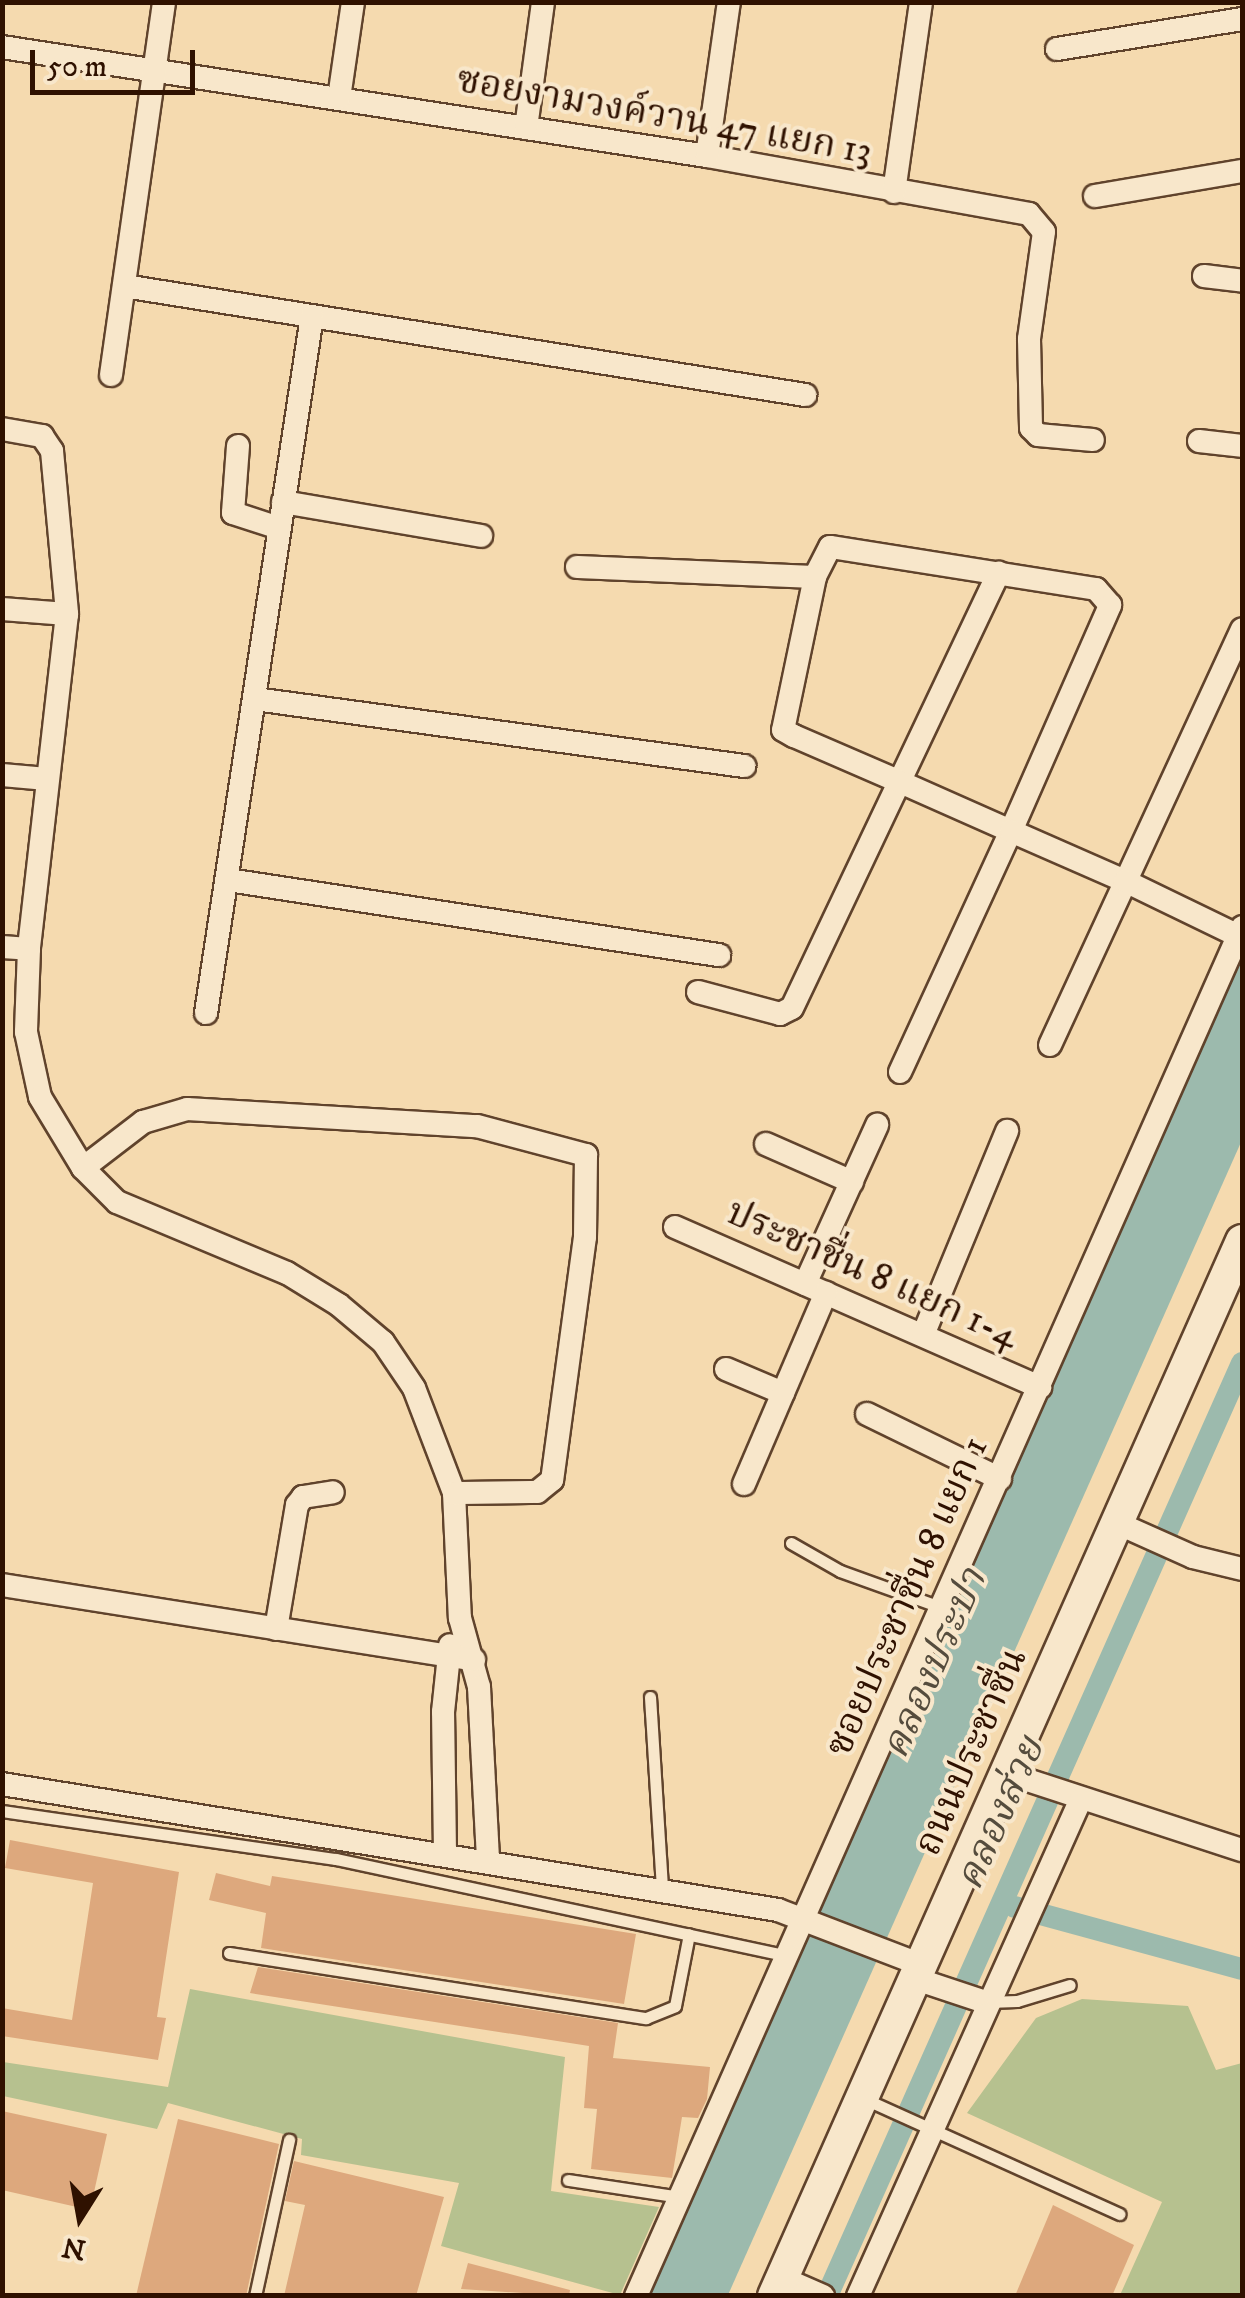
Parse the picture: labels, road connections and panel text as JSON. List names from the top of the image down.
{
  "streets": {
    "main road": ["ถนนประชาชื่น"],
    "street": ["ซอยงามวงค์วาน 47 แยก 13", "ประชาชื่น 8 แยก 1-4", "ซอยประชาชื่น 8 แยก 1"]
  },
  "crossings": [
    ["ประชาชื่น 8 แยก 1-4", "ซอยประชาชื่น 8 แยก 1"]
  ],
  "water": ["คลองประปา", "คลองส่วย"],
  "scale_bar": "50 m",
  "north": "bottom"
}
